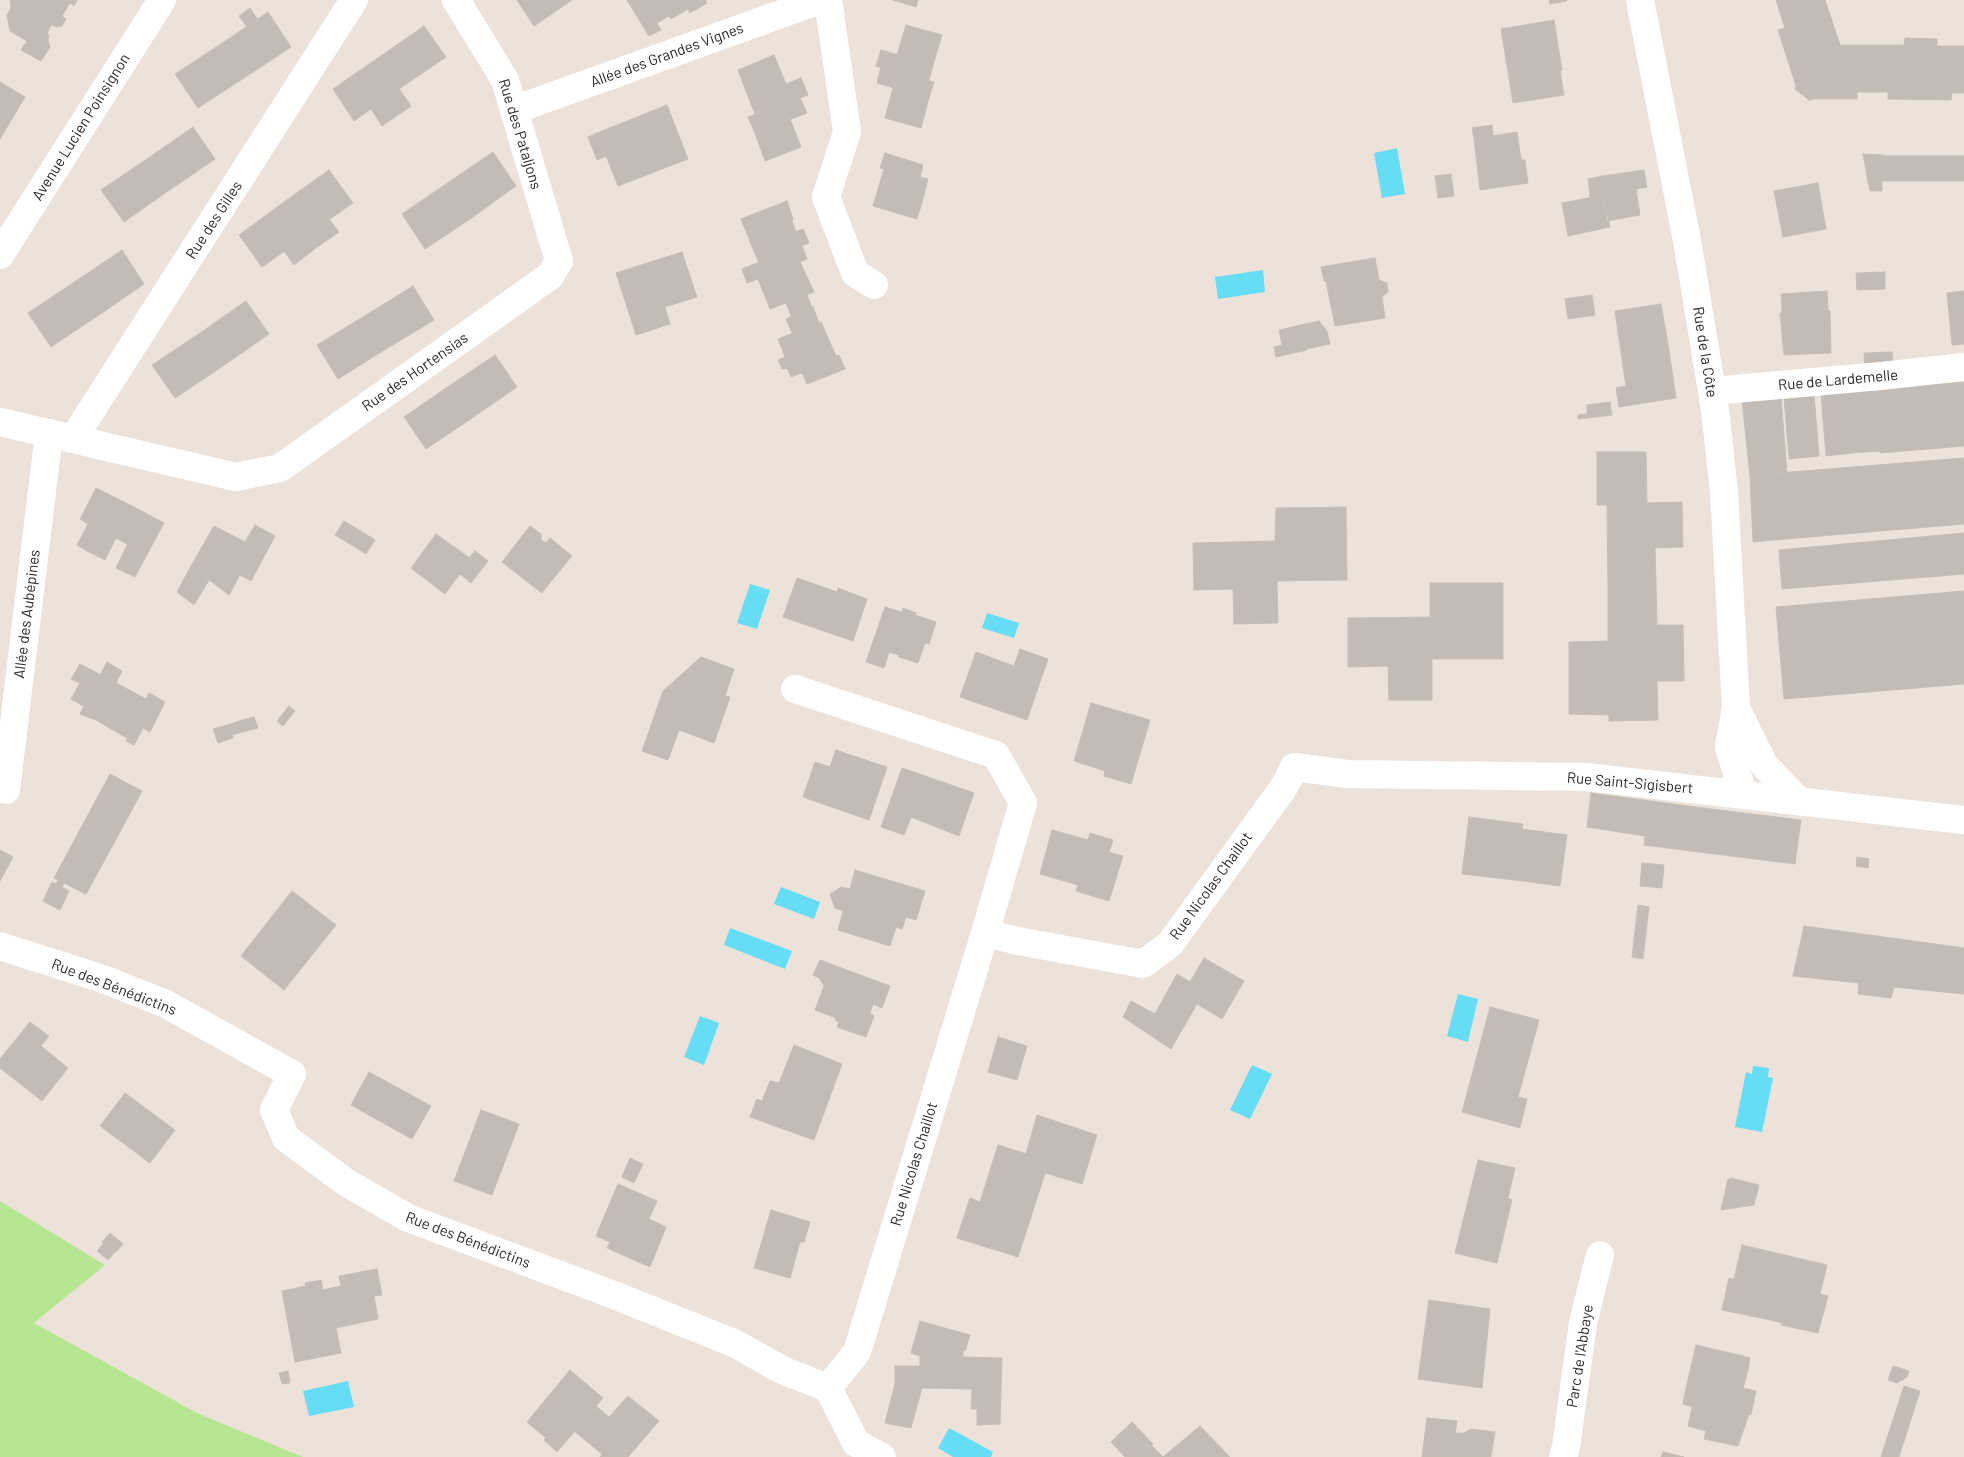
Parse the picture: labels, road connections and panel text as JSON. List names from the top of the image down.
{
  "streets": {
    "street": [
      "Allée des Grandes Vignes",
      "Avenue Lucien Poinsignon",
      "Rue des Pataljons",
      "Rue des Gilles",
      "Rue de la Côte",
      "Rue des Hortensias",
      "Rue de Lardemelle",
      "Allée des Aubépines",
      "Rue Saint-Sigisbert",
      "Rue Nicolas Chaillot",
      "Rue des Bénédictins",
      "Parc de l'Abbaye"
    ]
  },
  "crossings": [
    ["Allée des Grandes Vignes", "Rue des Pataljons"],
    ["Rue des Pataljons", "Rue des Hortensias"],
    ["Rue des Gilles", "Rue des Hortensias"],
    ["Rue des Gilles", "Allée des Aubépines"],
    ["Rue de la Côte", "Rue de Lardemelle"],
    ["Rue de la Côte", "Rue Saint-Sigisbert"],
    ["Rue des Hortensias", "Allée des Aubépines"],
    ["Rue Saint-Sigisbert", "Rue Nicolas Chaillot"],
    ["Rue Nicolas Chaillot", "Rue des Bénédictins"]
  ]
}
